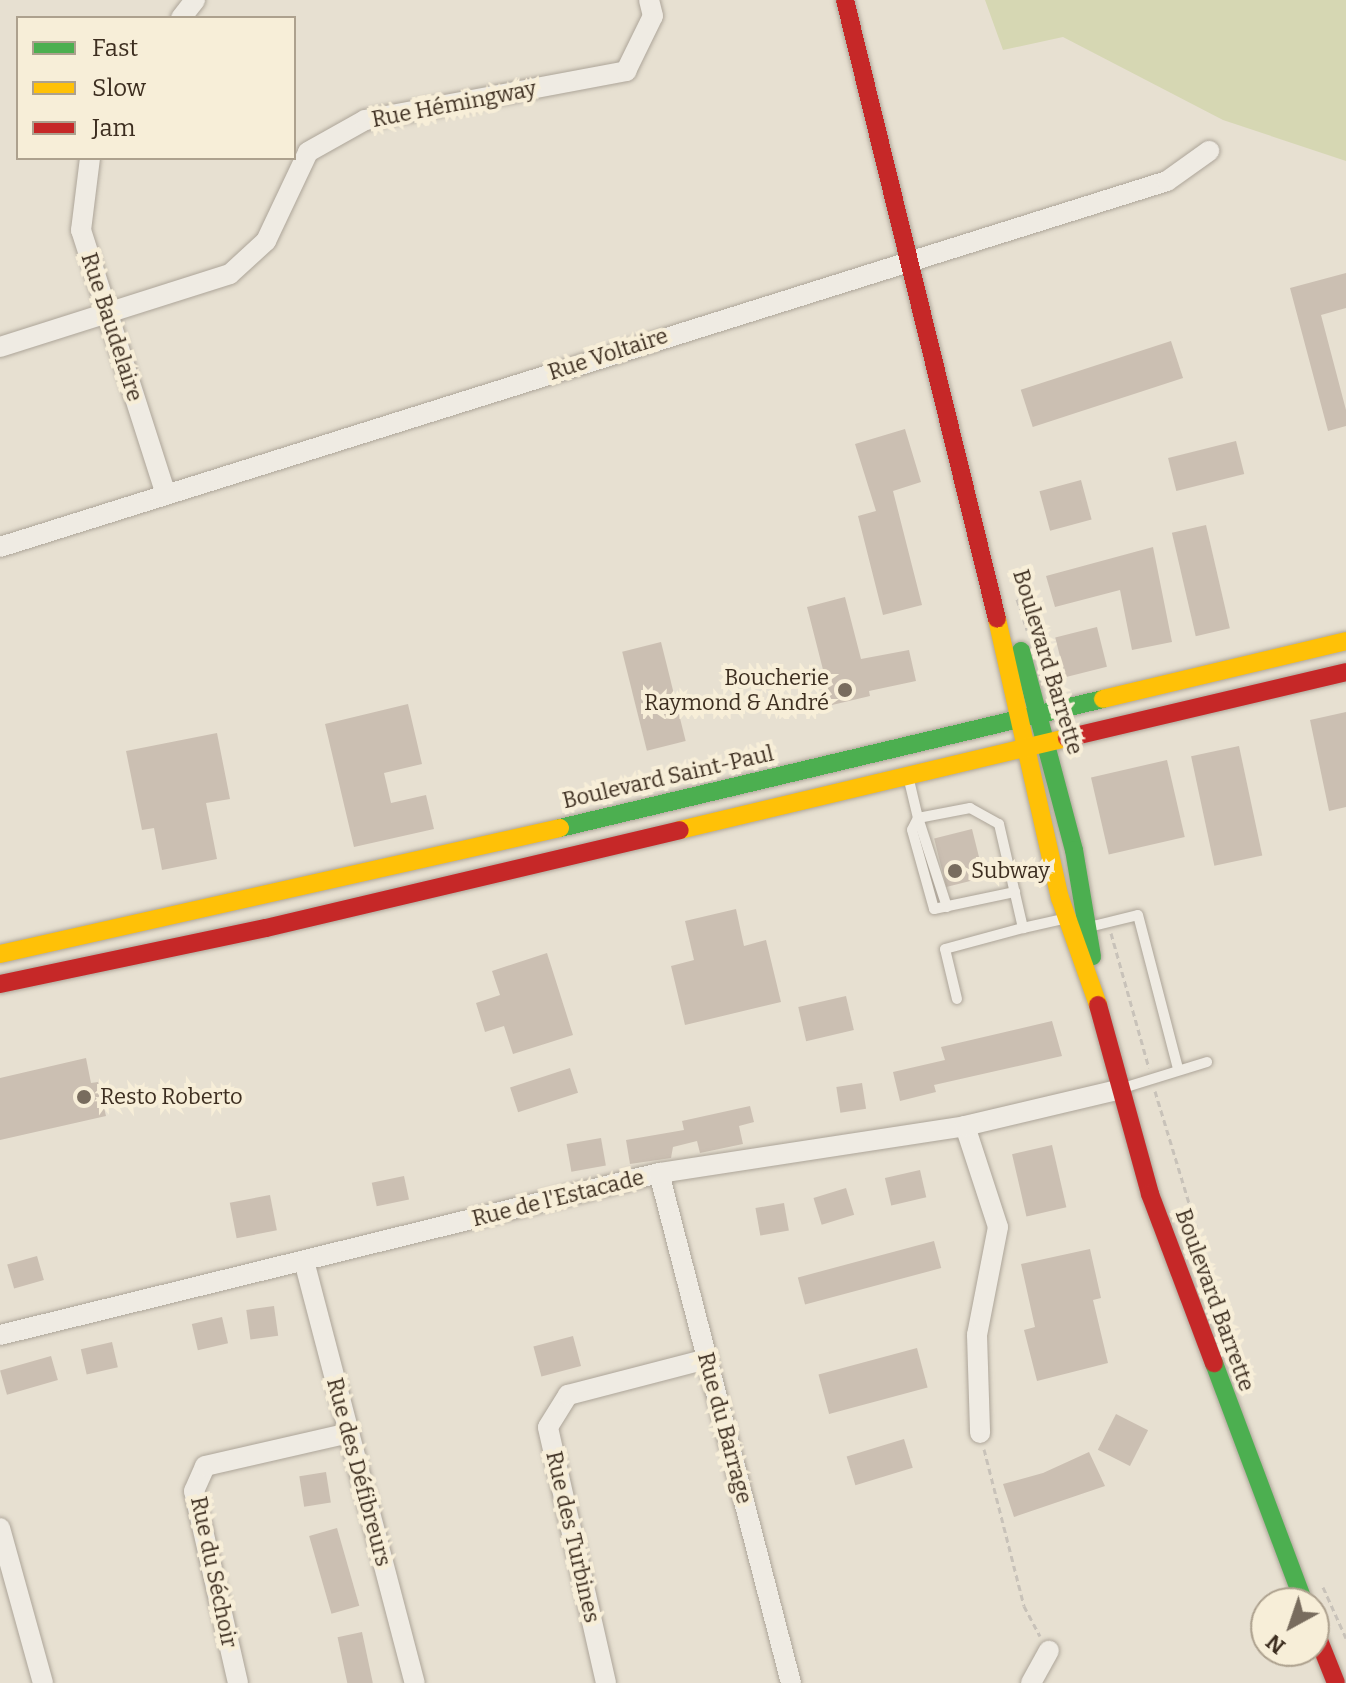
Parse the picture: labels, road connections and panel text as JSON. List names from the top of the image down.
{
  "streets": {
    "main road": ["Boulevard Barrette", "Boulevard Saint-Paul"],
    "street": [
      "Rue Hémingway",
      "Rue Baudelaire",
      "Rue Voltaire",
      "Rue de l'Estacade",
      "Rue du Barrage",
      "Rue des Défibreurs",
      "Rue des Turbines",
      "Rue du Séchoir"
    ]
  },
  "crossings": [
    ["Rue Hémingway", "Rue Baudelaire"],
    ["Rue Baudelaire", "Rue Voltaire"],
    ["Rue Voltaire", "Boulevard Barrette"],
    ["Boulevard Barrette", "Boulevard Saint-Paul"],
    ["Boulevard Barrette", "Rue de l'Estacade"],
    ["Rue de l'Estacade", "Rue du Barrage"],
    ["Rue de l'Estacade", "Rue des Défibreurs"],
    ["Rue du Barrage", "Rue des Turbines"],
    ["Rue des Défibreurs", "Rue du Séchoir"]
  ],
  "places": ["Boucherie Raymond & André", "Subway", "Resto Roberto"],
  "legend": ["Fast", "Slow", "Jam"],
  "north": "bottom left"
}
